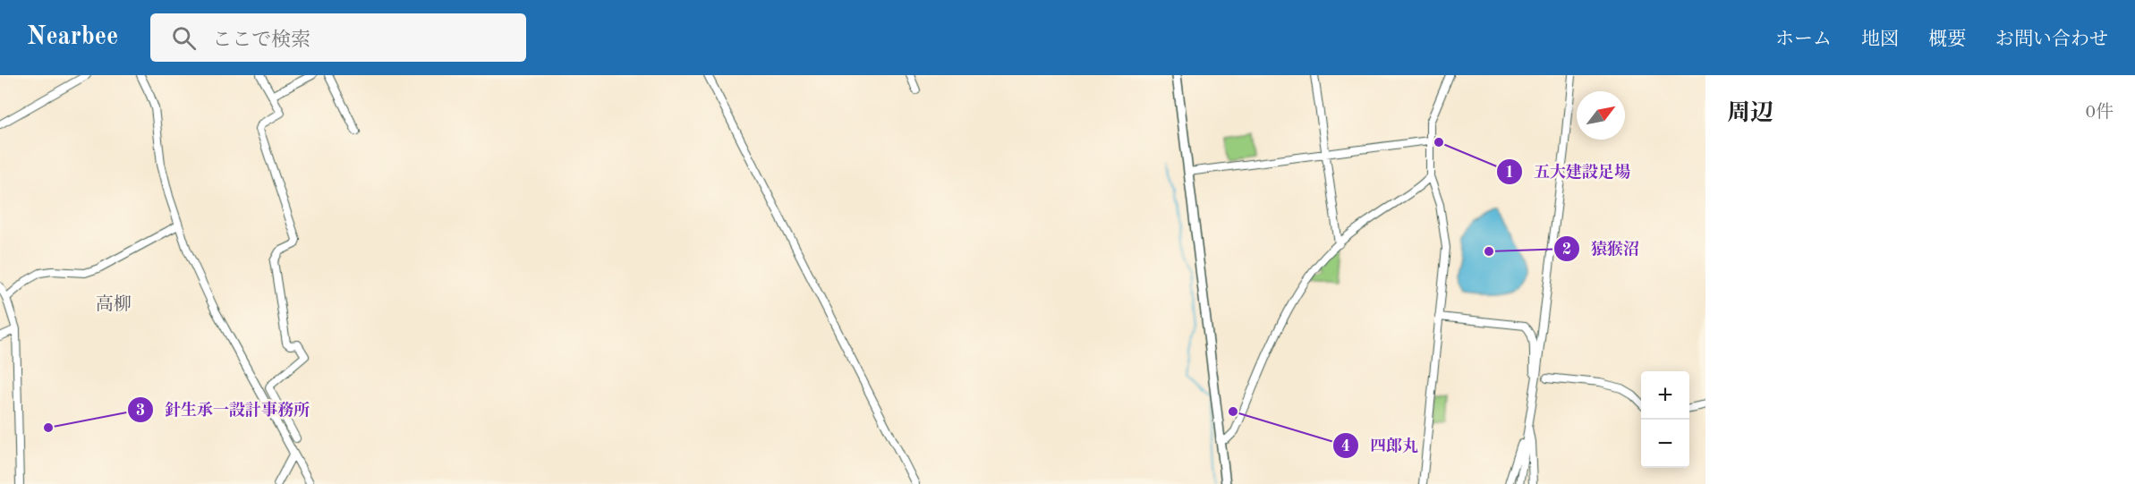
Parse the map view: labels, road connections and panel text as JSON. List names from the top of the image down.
{
  "districts": ["高柳"],
  "places": [
    "五大建設足場",
    "猿猴沼",
    "四郎丸",
    "針生承一設計事務所"
  ],
  "north": "top right",
  "page": {
    "header": "Nearbee",
    "search": "ここで検索",
    "nav": [
      "ホーム",
      "地図",
      "概要",
      "お問い合わせ"
    ],
    "heading": ["周辺", "0件"],
    "map_buttons": ["+", "−"]
  }
}
